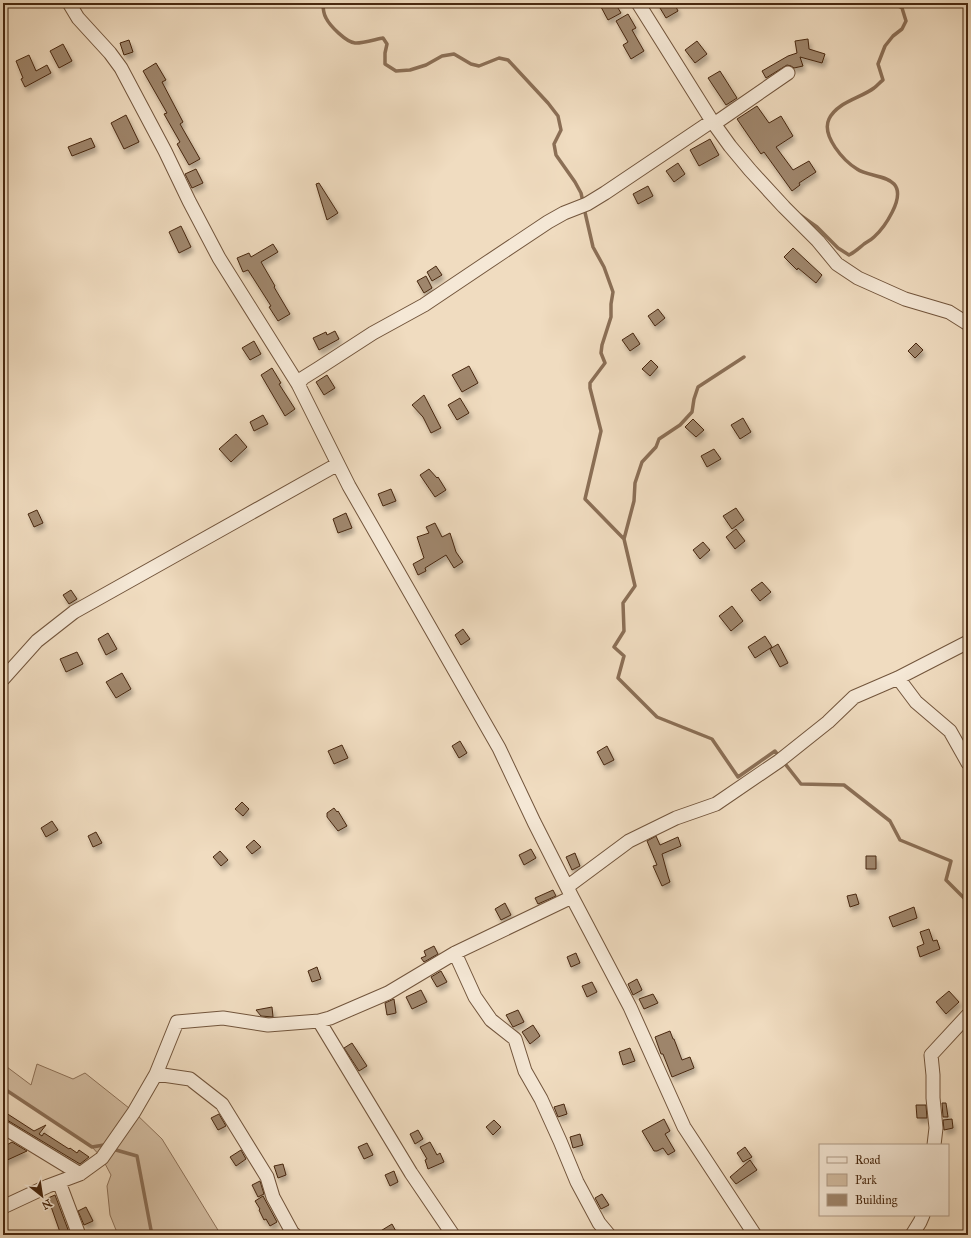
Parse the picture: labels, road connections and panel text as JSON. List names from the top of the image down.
{
  "legend": ["Road", "Park", "Building"],
  "north": "bottom right"
}
